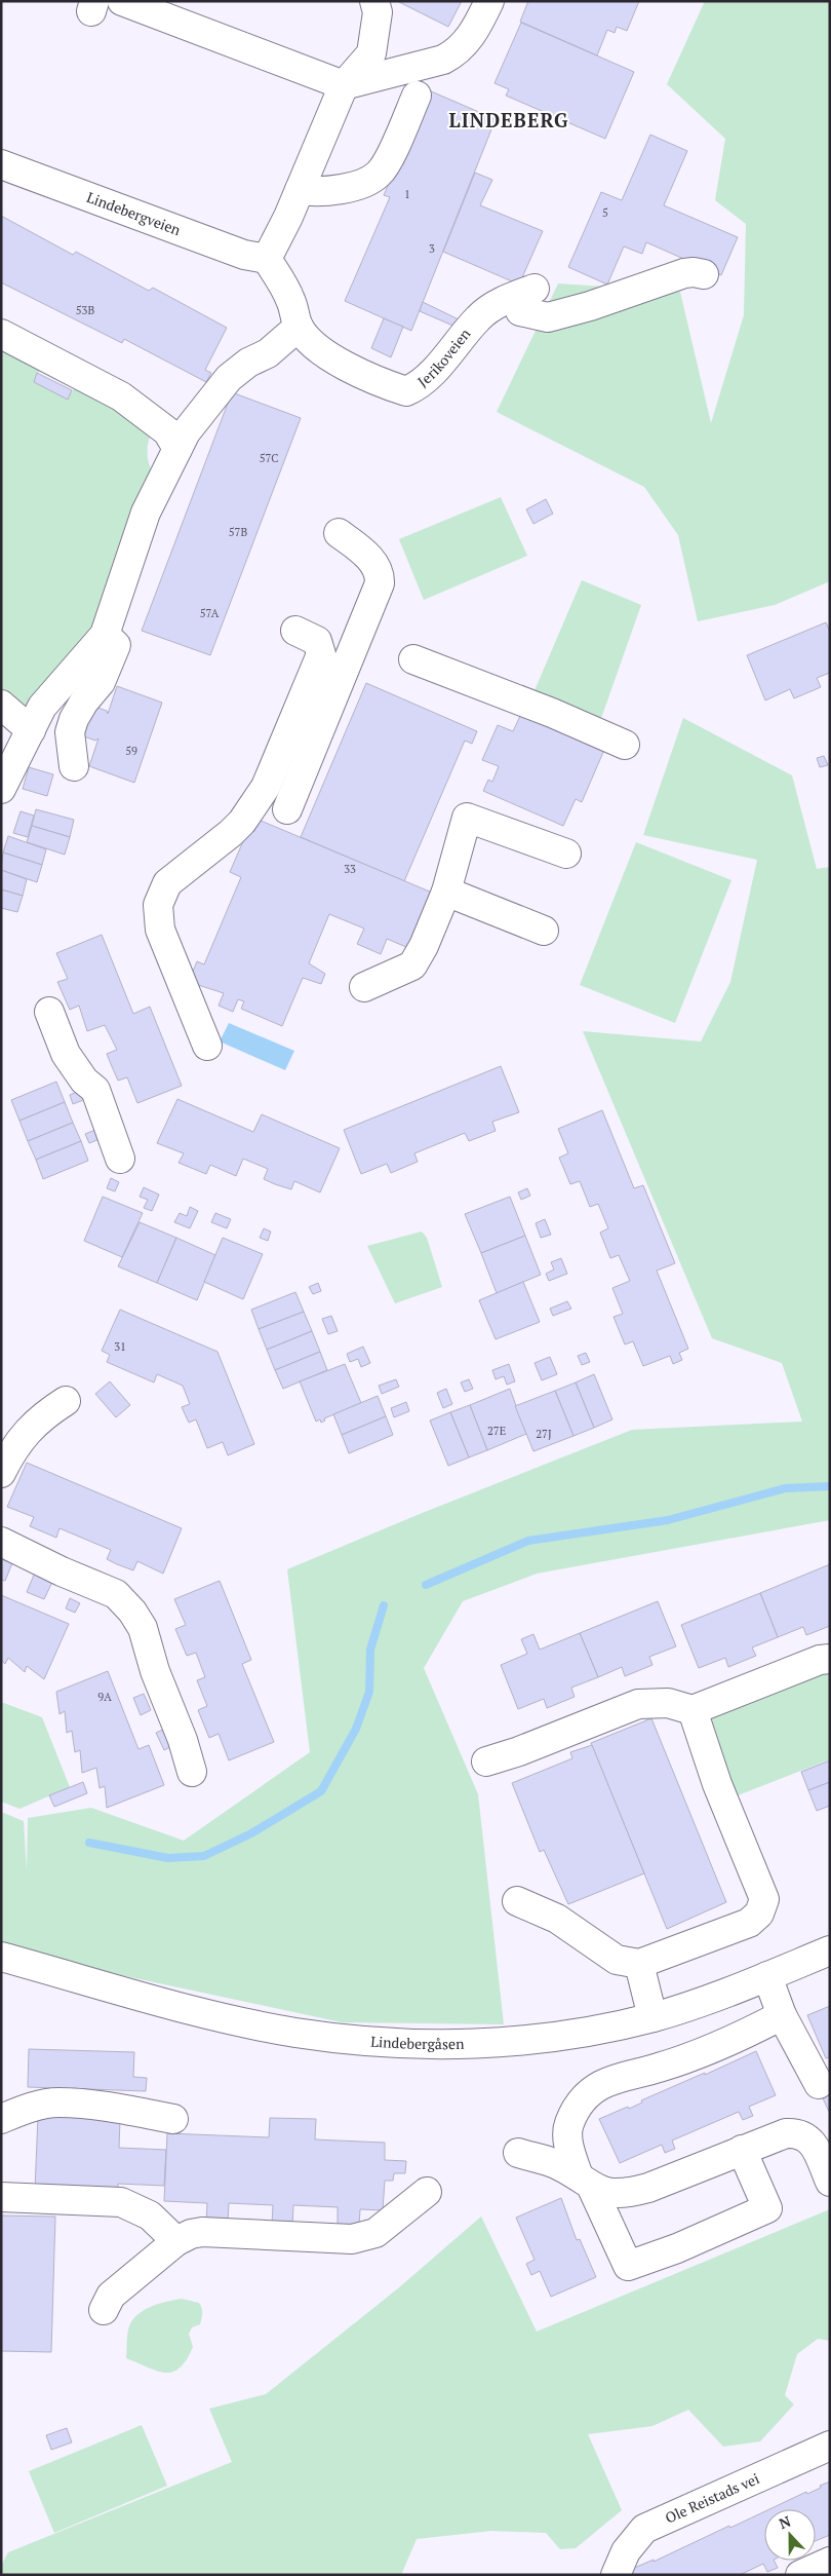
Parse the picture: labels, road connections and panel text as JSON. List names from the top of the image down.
{
  "streets": {
    "street": [
      "Lindebergveien",
      "Jerikoveien",
      "Lindebergåsen",
      "Ole Reistads vei"
    ]
  },
  "crossings": [
    ["Lindebergveien", "Jerikoveien"]
  ],
  "districts": ["LINDEBERG"],
  "house_numbers": [
    "1",
    "5",
    "3",
    "53B",
    "57C",
    "57B",
    "57A",
    "59",
    "33",
    "31",
    "27E",
    "27J",
    "9A"
  ],
  "north": "top"
}
